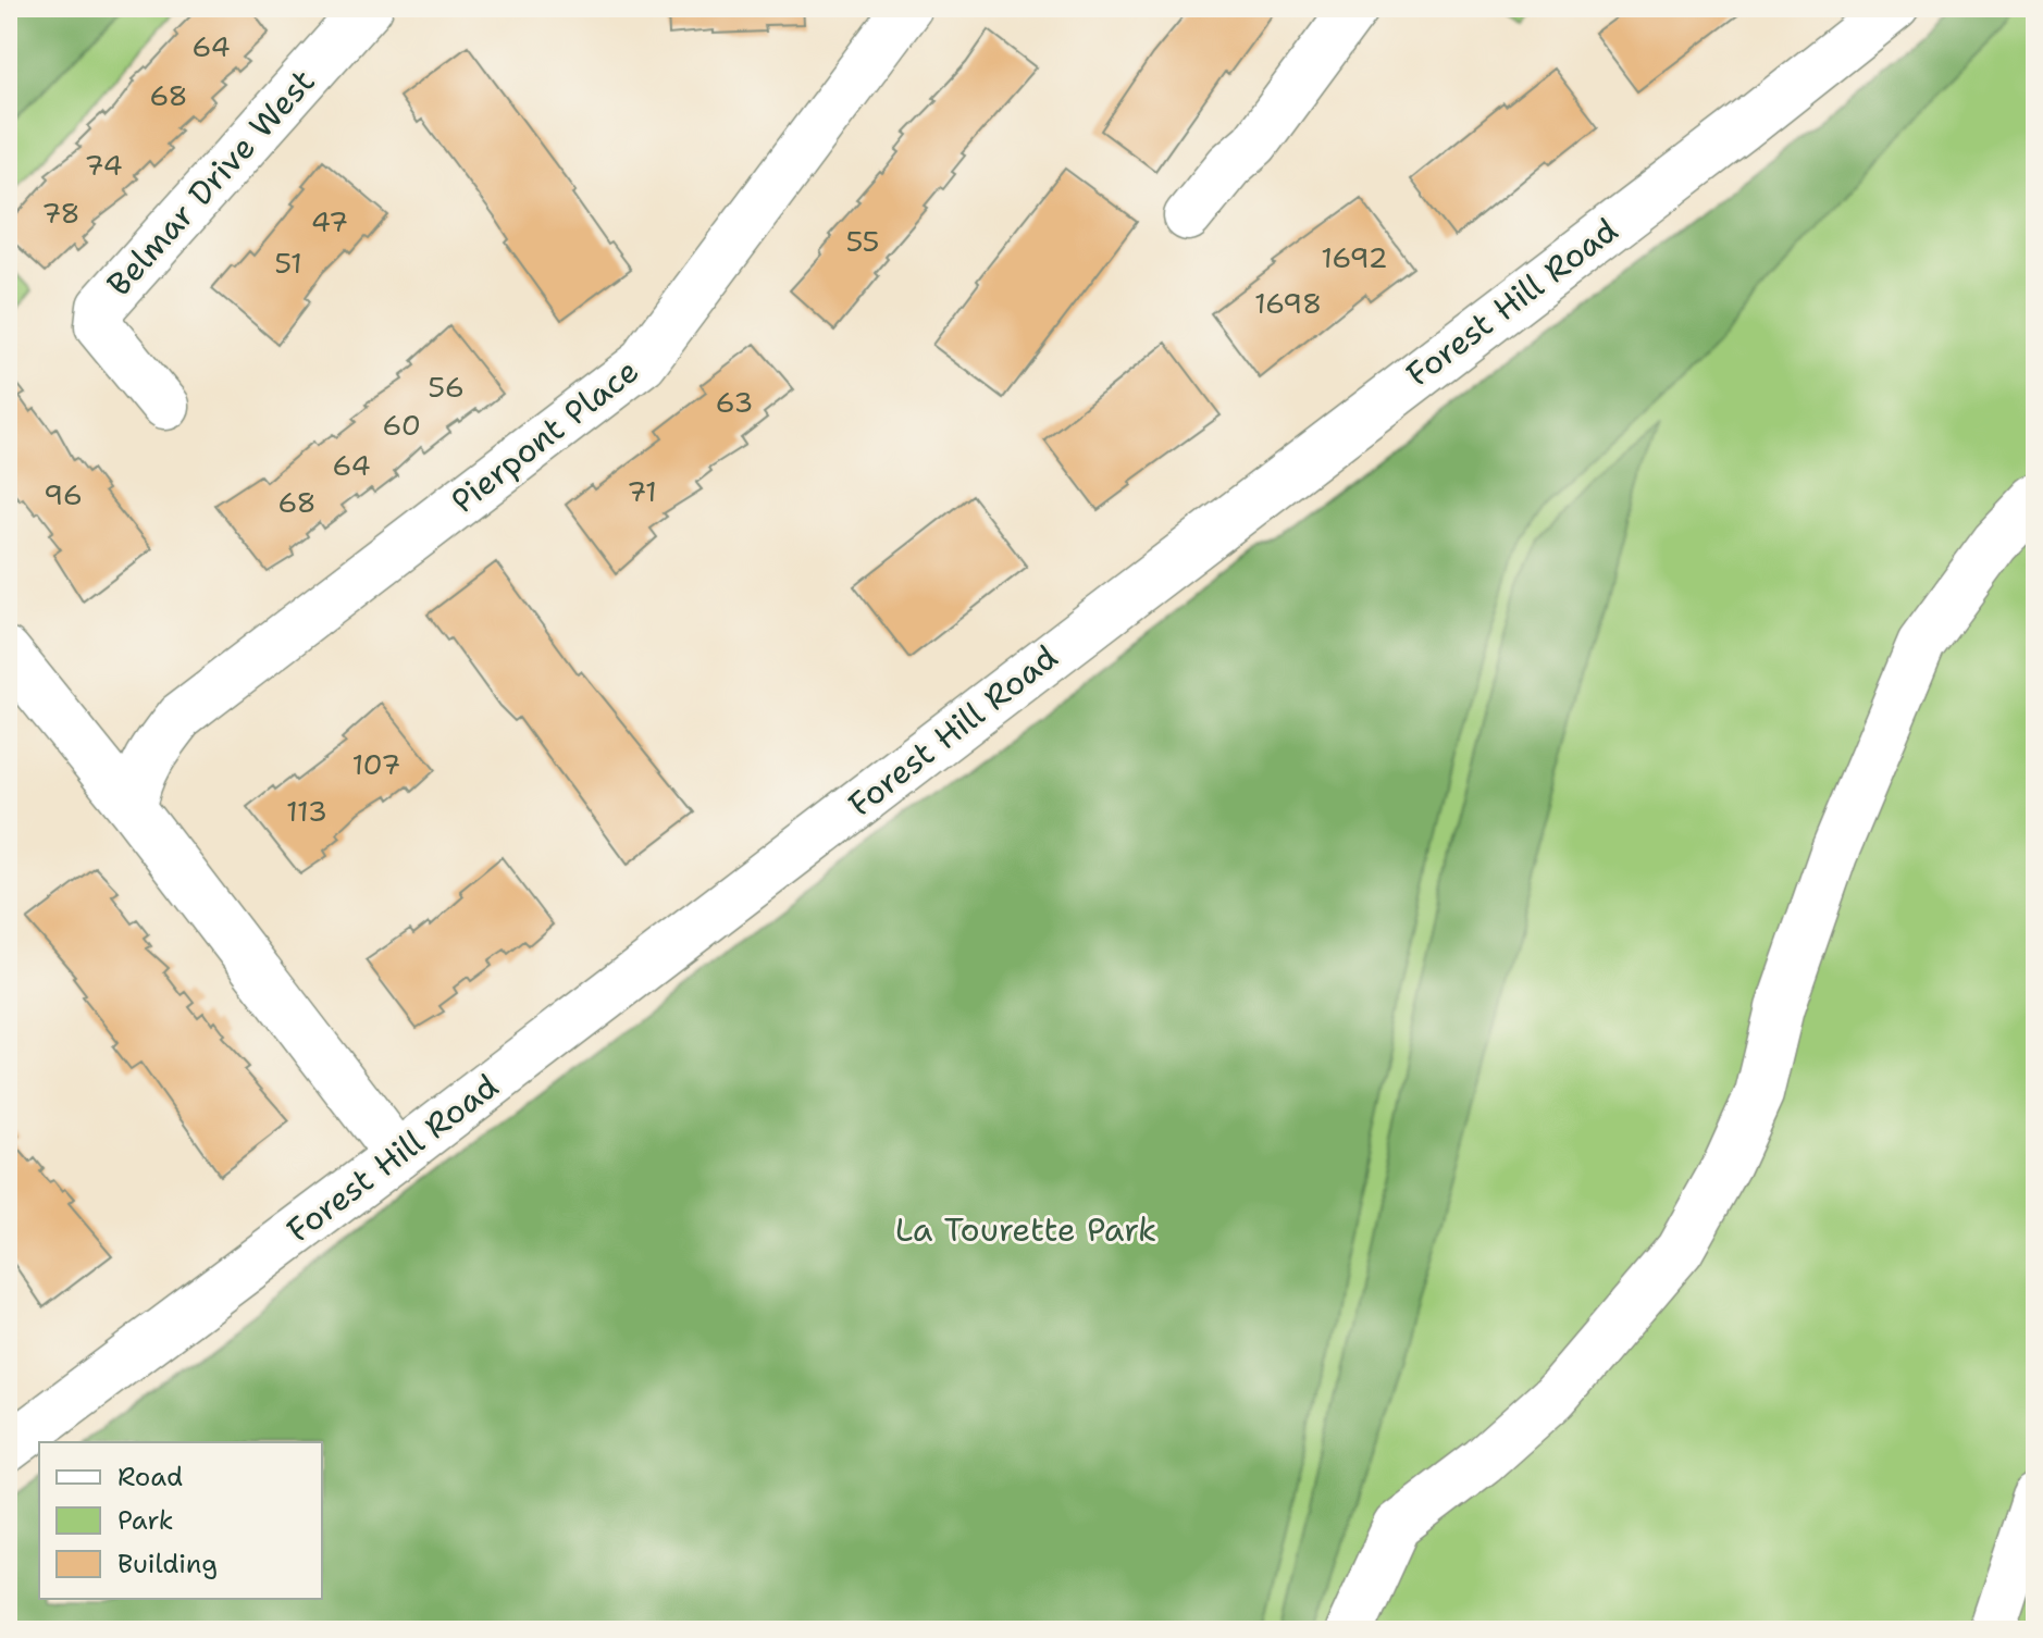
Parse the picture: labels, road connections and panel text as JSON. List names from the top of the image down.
{
  "streets": {
    "street": ["Belmar Drive West", "Forest Hill Road", "Pierpont Place"]
  },
  "parks": ["La Tourette Park"],
  "house_numbers": [
    "64",
    "68",
    "74",
    "78",
    "47",
    "55",
    "1692",
    "51",
    "1698",
    "56",
    "63",
    "60",
    "64",
    "71",
    "96",
    "68",
    "107",
    "113"
  ],
  "legend": ["Road", "Park", "Building"]
}
